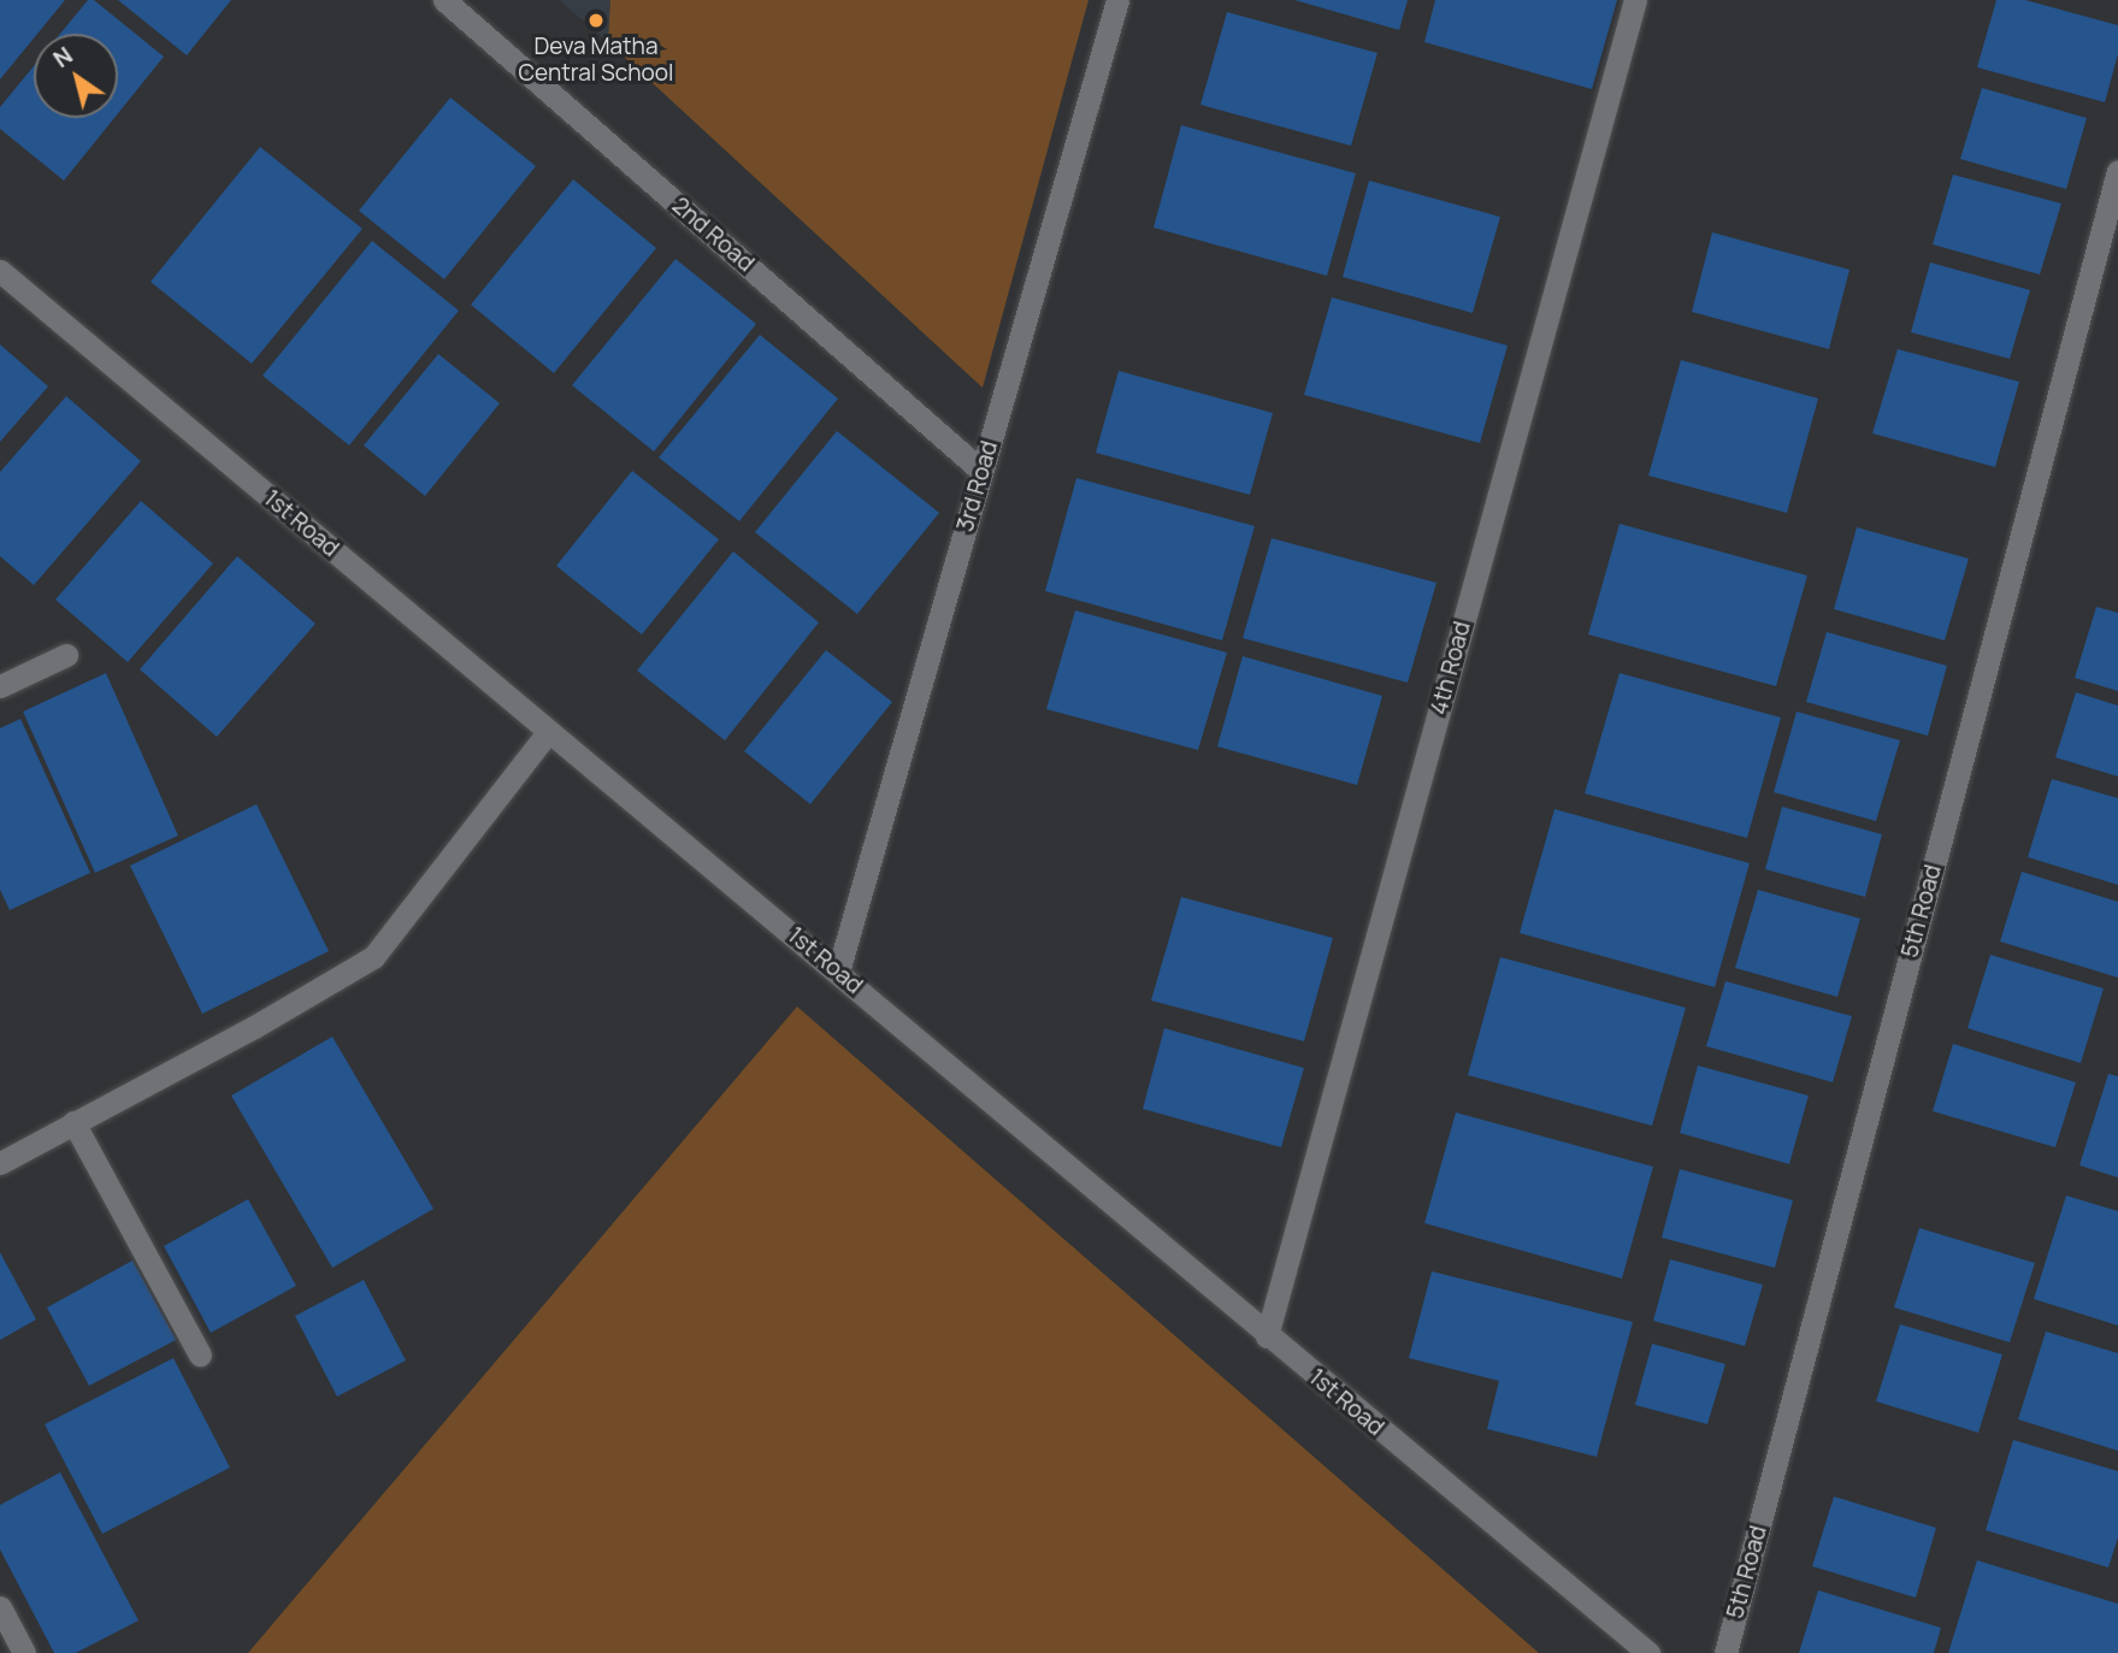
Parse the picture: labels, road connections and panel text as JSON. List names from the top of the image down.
{
  "streets": {
    "street": [
      "2nd Road",
      "3rd Road",
      "1st Road",
      "4th Road",
      "5th Road"
    ]
  },
  "crossings": [
    ["2nd Road", "3rd Road"],
    ["3rd Road", "1st Road"],
    ["1st Road", "4th Road"]
  ],
  "places": ["Deva Matha Central School"],
  "north": "top left"
}
